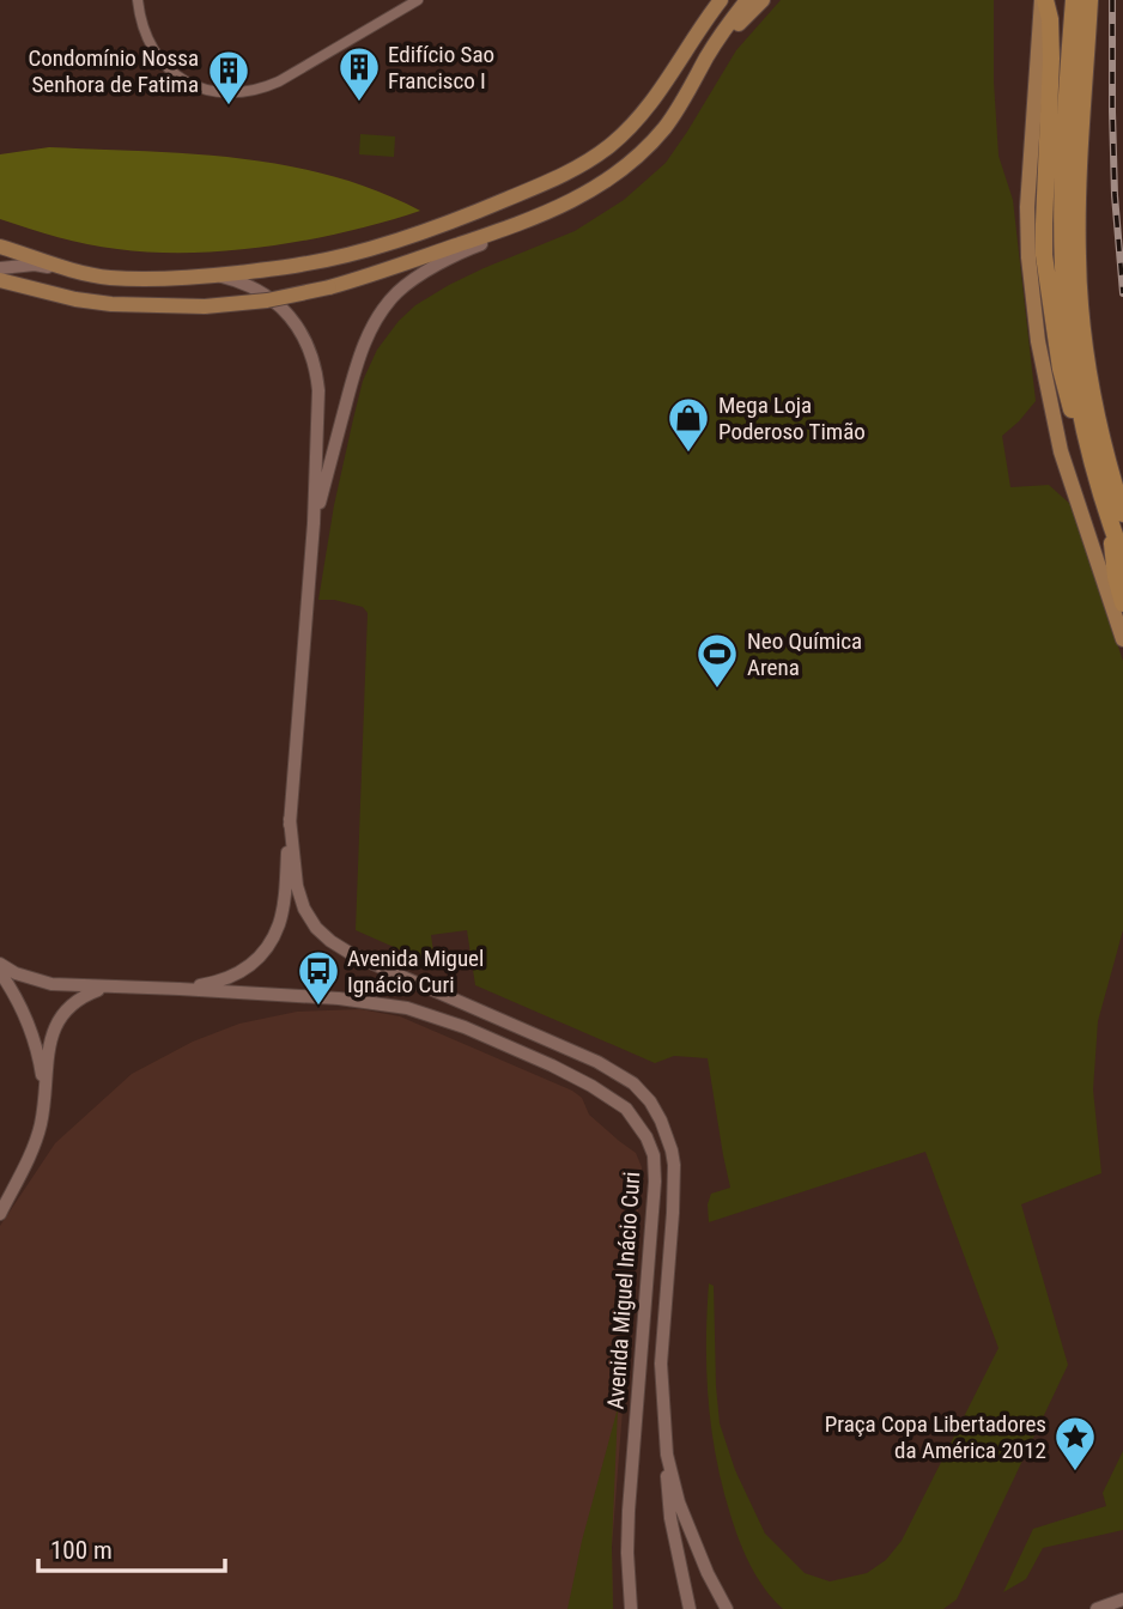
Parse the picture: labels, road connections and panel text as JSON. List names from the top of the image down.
{
  "streets": {
    "street": ["Avenida Miguel Inácio Curi"]
  },
  "places": {
    "building": ["Edifício Sao Francisco I", "Condomínio Nossa Senhora de Fatima"],
    "shop": ["Mega Loja Poderoso Timão"],
    "sports": ["Neo Química Arena"],
    "bus stop": ["Avenida Miguel Ignácio Curi"],
    "place": ["Praça Copa Libertadores da América 2012"]
  },
  "scale_bar": "100 m"
}
